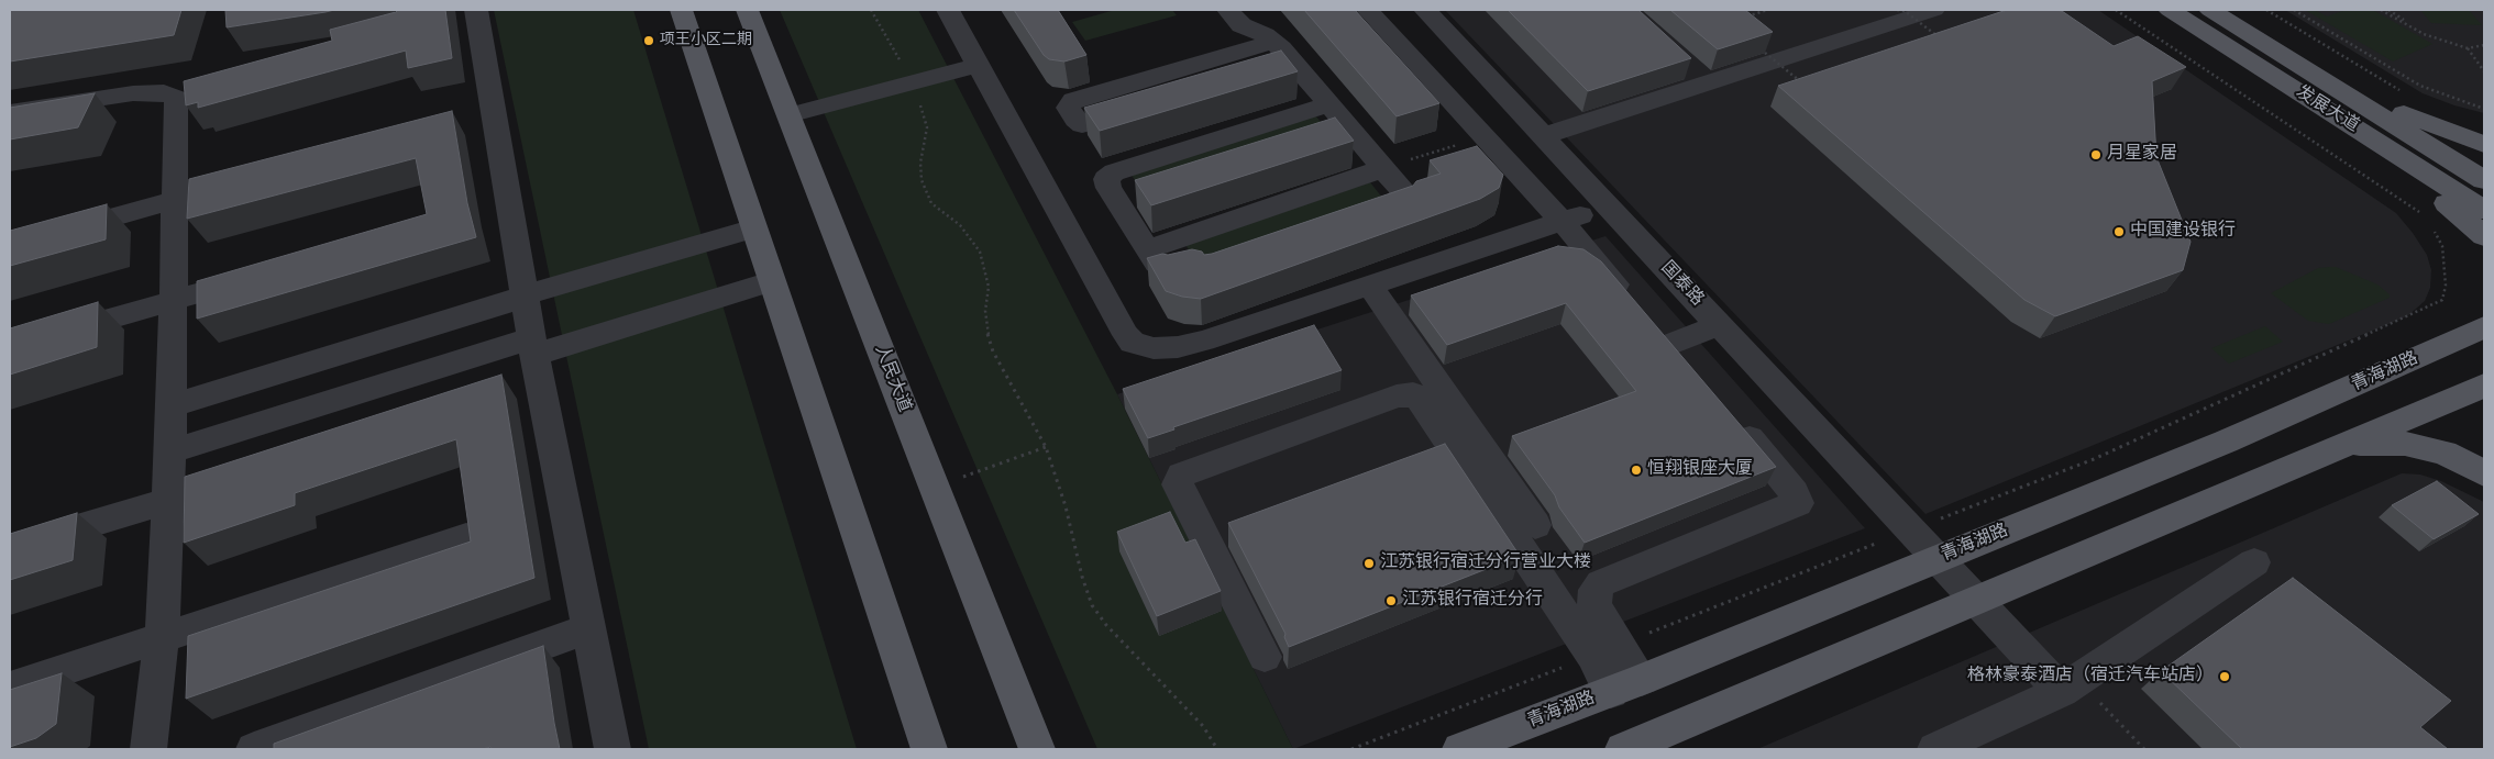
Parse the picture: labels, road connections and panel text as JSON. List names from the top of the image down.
{
  "streets": {
    "main road": ["发展大道", "青海湖路", "人民大道"],
    "street": ["国泰路"]
  },
  "crossings": [
    ["国泰路", "青海湖路"]
  ],
  "places": [
    "项王小区二期",
    "月星家居",
    "中国建设银行",
    "恒翔银座大厦",
    "江苏银行宿迁分行营业大楼",
    "江苏银行宿迁分行",
    "格林豪泰酒店（宿迁汽车站店）"
  ]
}
